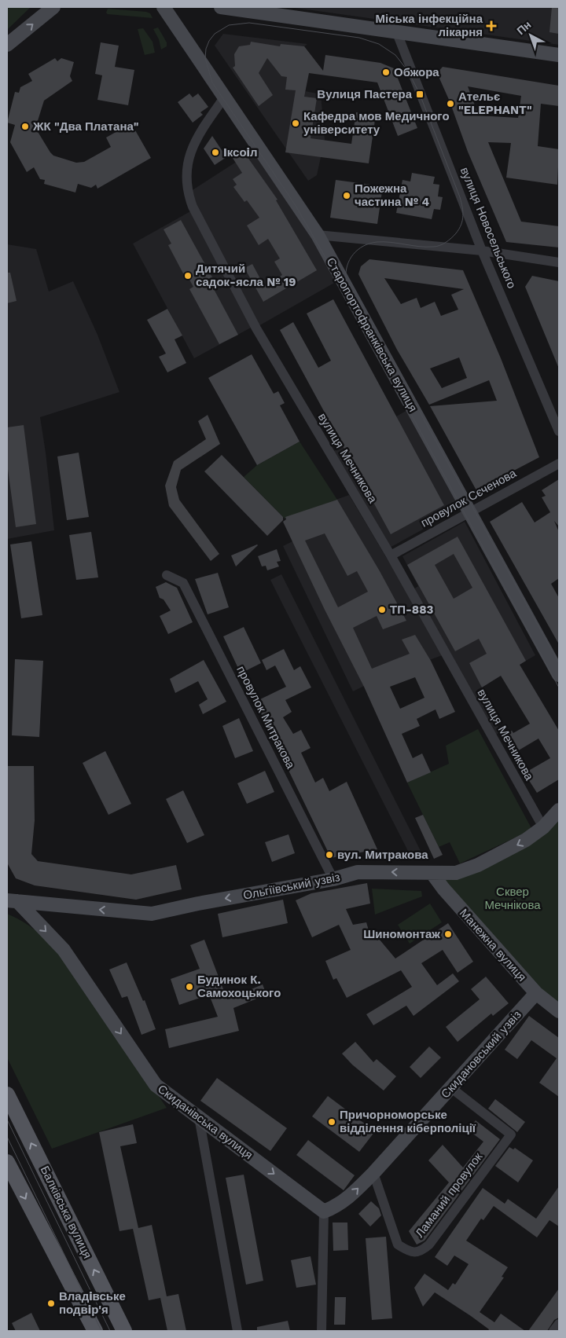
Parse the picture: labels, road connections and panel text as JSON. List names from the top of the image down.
{
  "streets": {
    "main road": ["Балківська вулиця"],
    "street": [
      "вулиця Новосельського",
      "Старопортофранківська вулиця",
      "вулиця Мечникова",
      "провулок Сєченова",
      "провулок Митракова",
      "Ольгіївський узвіз",
      "Манежна вулиця",
      "Скидановський узвіз",
      "Скиданівська вулиця",
      "Ламаний провулок"
    ]
  },
  "crossings": [
    ["Старопортофранківська вулиця", "вулиця Мечникова"],
    ["Старопортофранківська вулиця", "провулок Сєченова"],
    ["вулиця Мечникова", "провулок Сєченова"],
    ["вулиця Мечникова", "Ольгіївський узвіз"],
    ["провулок Митракова", "Ольгіївський узвіз"],
    ["Ольгіївський узвіз", "Манежна вулиця"],
    ["Ольгіївський узвіз", "Скиданівська вулиця"],
    ["Манежна вулиця", "Скидановський узвіз"],
    ["Скидановський узвіз", "Скиданівська вулиця"],
    ["Скидановський узвіз", "Ламаний провулок"]
  ],
  "one_way": ["Ольгіївський узвіз", "Скиданівська вулиця"],
  "parks": ["Сквер Мечнікова"],
  "places": {
    "health": ["Міська інфекційна лікарня"],
    "other": [
      "Обжора",
      "Ательє \"ELEPHANT\"",
      "Кафедра мов Медичного університету",
      "ЖК \"Два Платана\"",
      "Iксоiл",
      "Пожежна частина № 4",
      "Дитячий садок-ясла № 19",
      "ТП-883",
      "вул. Митракова",
      "Шиномонтаж",
      "Будинок К. Самохоцького",
      "Причорноморське відділення кіберполіції",
      "Владiвське подвiр'я"
    ],
    "transit": ["Вулиця Пастера"]
  },
  "north": "top left"
}
